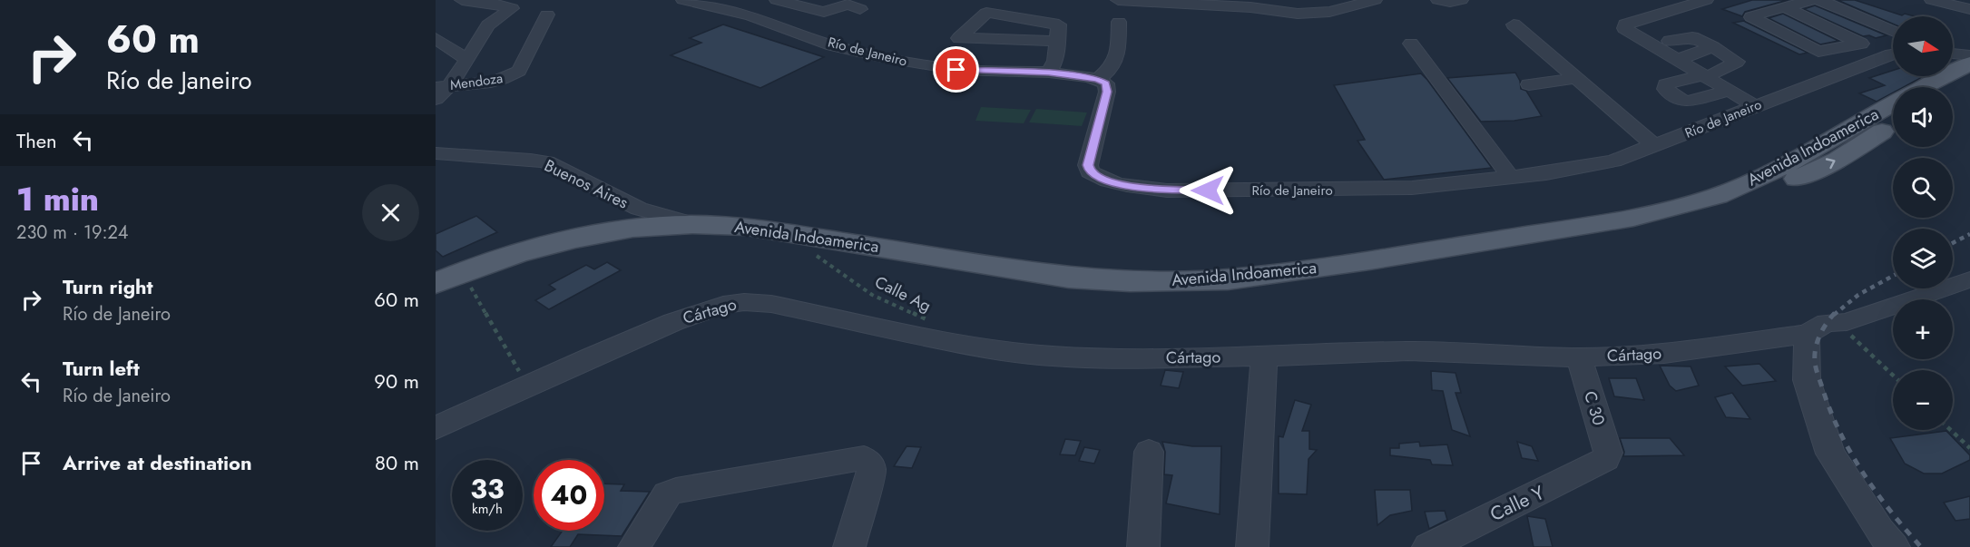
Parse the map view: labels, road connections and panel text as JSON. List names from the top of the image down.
{
  "streets": {
    "main road": ["Avenida Indoamerica"],
    "street": [
      "Río de Janeiro",
      "Mendoza",
      "Buenos Aires",
      "Cártago",
      "C 30",
      "Calle Y"
    ],
    "path": ["Calle Ag"]
  },
  "crossings": [
    ["Avenida Indoamerica", "Buenos Aires"],
    ["Avenida Indoamerica", "Calle Ag"],
    ["Cártago", "C 30"],
    ["C 30", "Calle Y"]
  ],
  "north": "right",
  "page": {
    "turn": ["60 m", "Río de Janeiro"],
    "map_buttons": ["+", "−"],
    "then": "Then",
    "heading": ["1 min", "230 m · 19:24"],
    "list": [
      {
        "name": "Turn right",
        "note": "Río de Janeiro",
        "value": "60 m"
      },
      {
        "name": "Turn left",
        "note": "Río de Janeiro",
        "value": "90 m"
      },
      {
        "name": "Arrive at destination",
        "value": "80 m"
      }
    ],
    "speed": "33 km/h",
    "limit": "40"
  }
}
